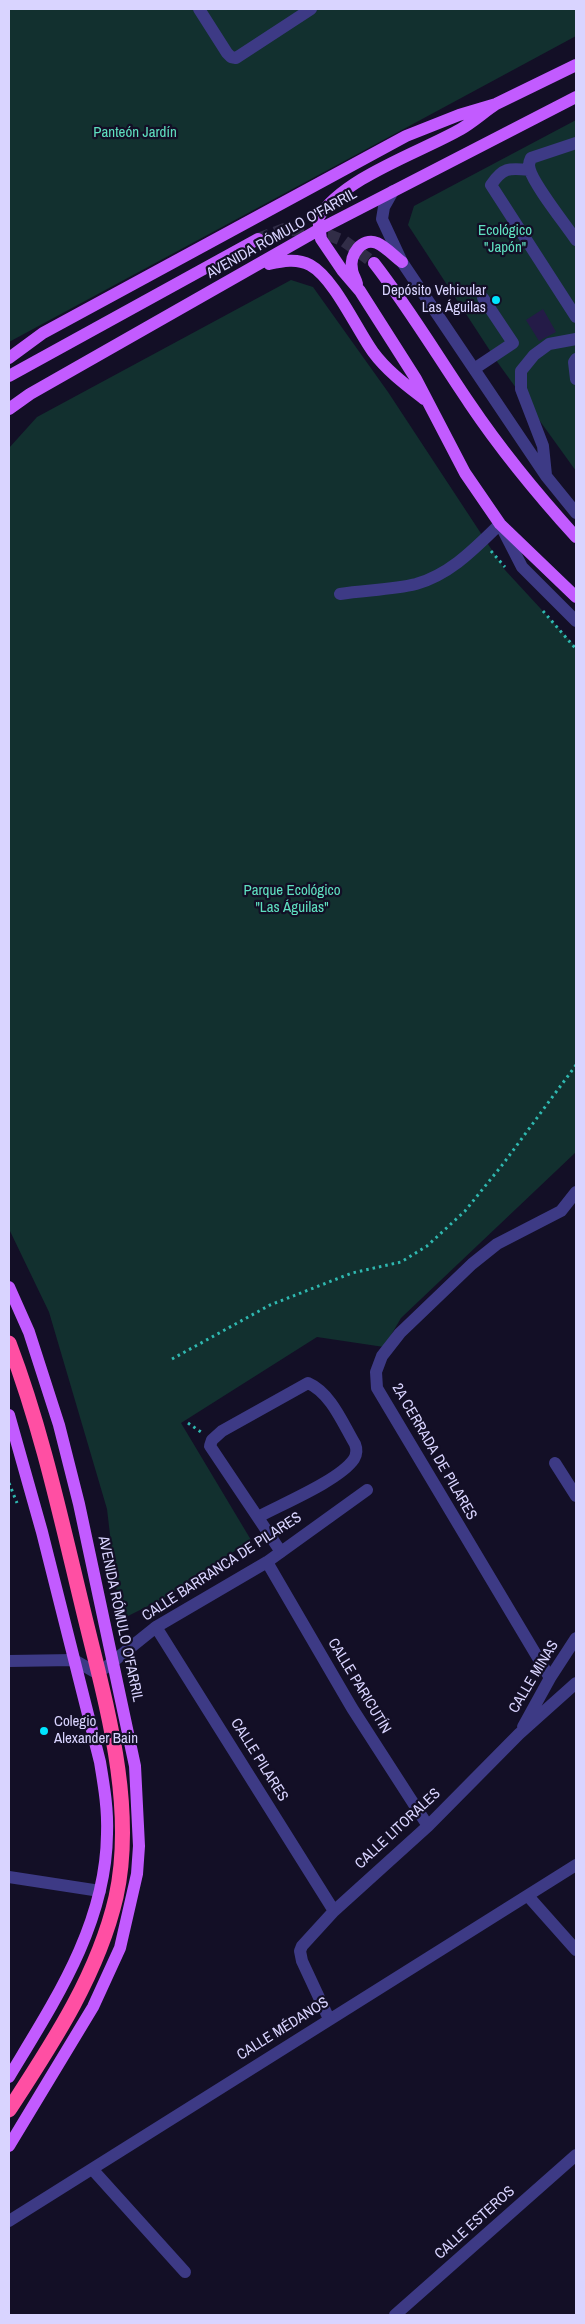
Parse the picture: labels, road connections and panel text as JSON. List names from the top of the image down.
{
  "streets": {
    "main road": ["AVENIDA RÓMULO O'FARRIL"],
    "street": [
      "2A CERRADA DE PILARES",
      "CALLE BARRANCA DE PILARES",
      "CALLE MINAS",
      "CALLE PARICUTÍN",
      "CALLE PILARES",
      "CALLE LITORALES",
      "CALLE MÉDANOS",
      "CALLE ESTEROS"
    ]
  },
  "crossings": [
    ["AVENIDA RÓMULO O'FARRIL", "CALLE BARRANCA DE PILARES"],
    ["2A CERRADA DE PILARES", "CALLE MINAS"],
    ["CALLE BARRANCA DE PILARES", "CALLE PARICUTÍN"],
    ["CALLE BARRANCA DE PILARES", "CALLE PILARES"],
    ["CALLE MINAS", "CALLE LITORALES"],
    ["CALLE PARICUTÍN", "CALLE LITORALES"],
    ["CALLE PILARES", "CALLE LITORALES"],
    ["CALLE LITORALES", "CALLE MÉDANOS"]
  ],
  "parks": ["Panteón Jardín", "Ecológico \"Japón\"", "Parque Ecológico \"Las Águilas\""],
  "places": ["Depósito Vehicular Las Águilas", "Colegio Alexander Bain"]
}
